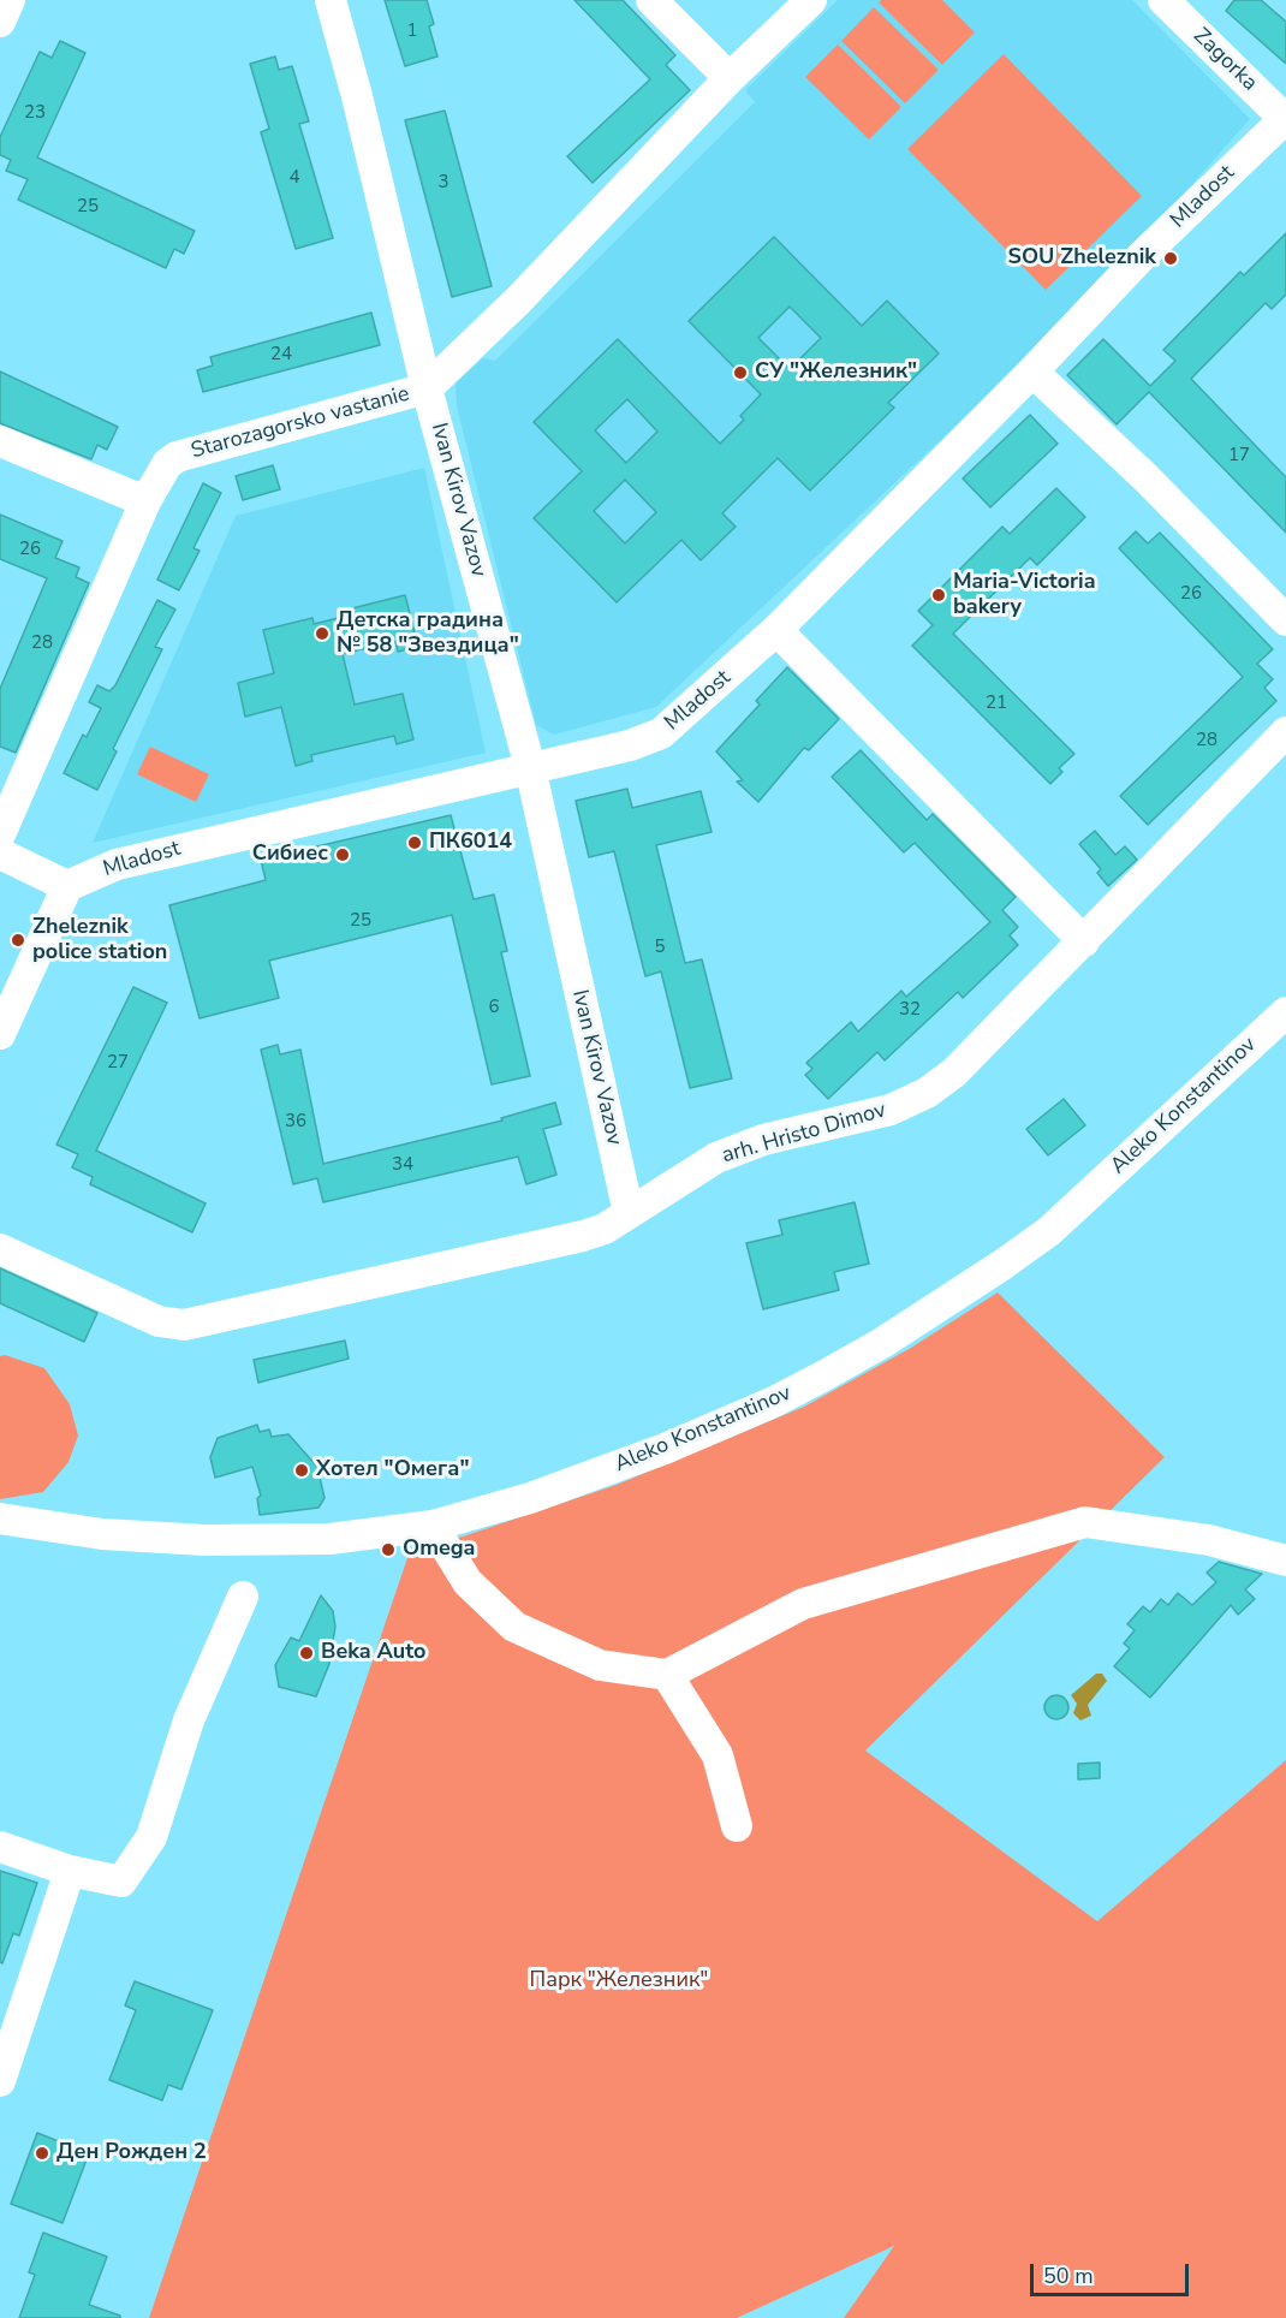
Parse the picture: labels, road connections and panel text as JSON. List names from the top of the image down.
{
  "streets": {
    "street": [
      "Zagorka",
      "Mladost",
      "Starozagorsko vastanie",
      "Ivan Kirov Vazov",
      "Aleko Konstantinov",
      "arh. Hristo Dimov"
    ]
  },
  "crossings": [
    ["Zagorka", "Mladost"],
    ["Mladost", "Ivan Kirov Vazov"],
    ["Starozagorsko vastanie", "Ivan Kirov Vazov"],
    ["Ivan Kirov Vazov", "arh. Hristo Dimov"]
  ],
  "parks": ["Парк \"Железник\""],
  "places": [
    "SOU Zheleznik",
    "СУ \"Железник\"",
    "Maria-Victoria bakery",
    "Детска градина № 58 \"Звездица\"",
    "ПК6014",
    "Сибиес",
    "Zheleznik police station",
    "Хотел \"Омега\"",
    "Omega",
    "Beka Auto",
    "Ден Рожден 2"
  ],
  "house_numbers": [
    "1",
    "23",
    "4",
    "3",
    "25",
    "24",
    "17",
    "26",
    "26",
    "28",
    "21",
    "28",
    "25",
    "5",
    "6",
    "32",
    "27",
    "36",
    "34"
  ],
  "scale_bar": "50 m"
}
